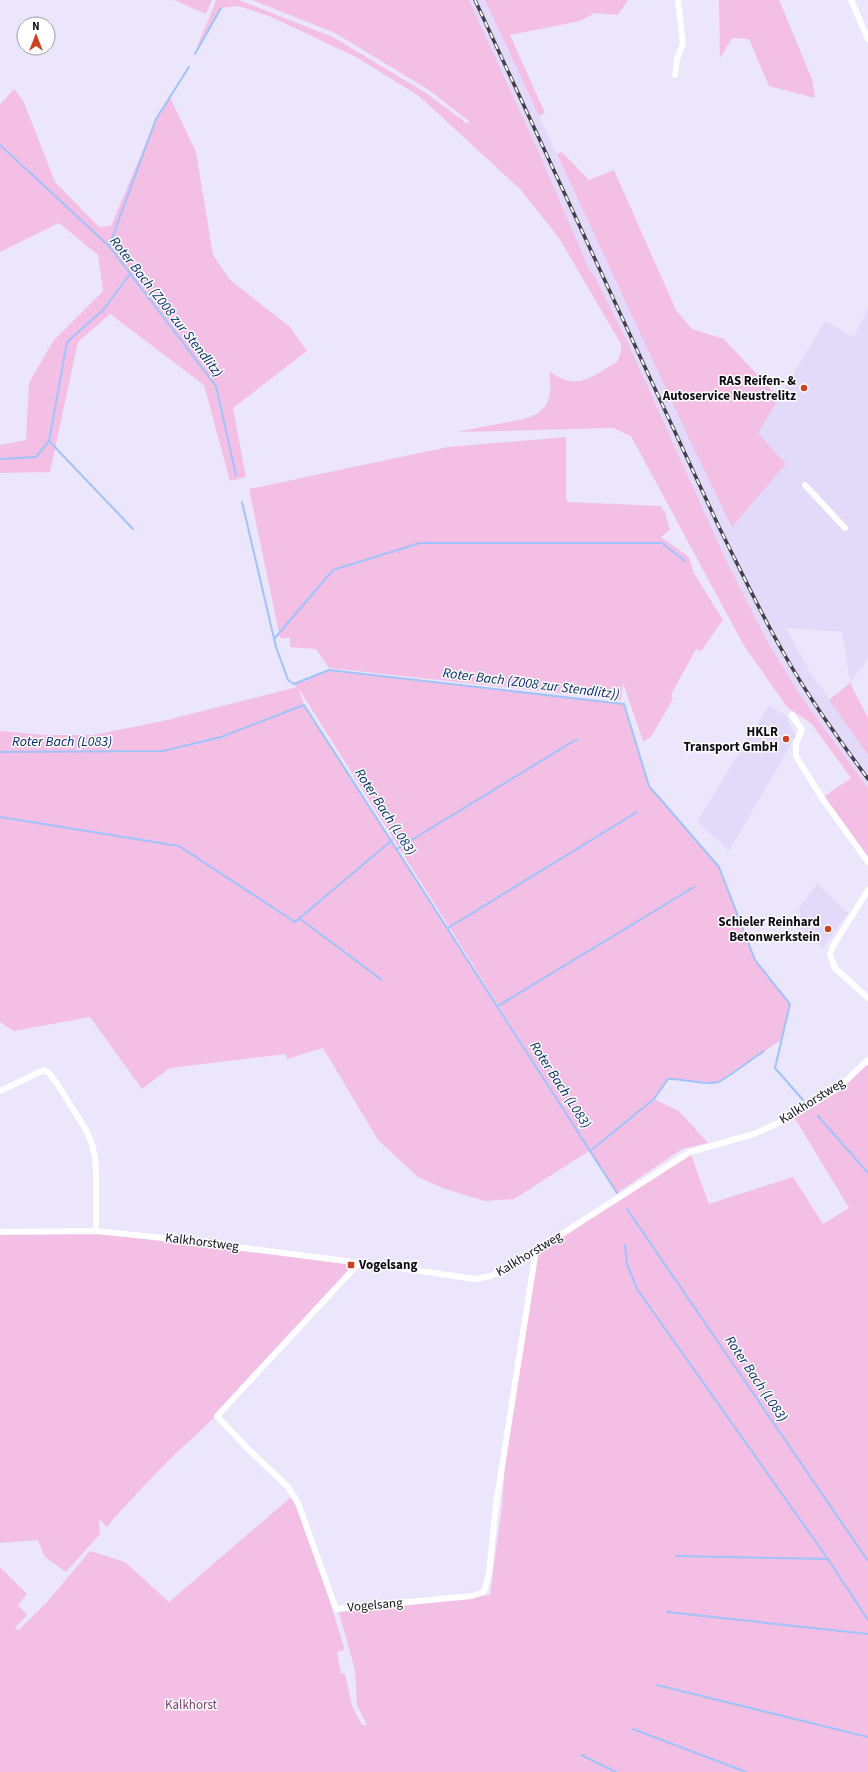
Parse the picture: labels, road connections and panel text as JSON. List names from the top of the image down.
{
  "streets": {
    "street": ["Kalkhorstweg", "Vogelsang"]
  },
  "crossings": [
    ["Kalkhorstweg", "Vogelsang"]
  ],
  "water": ["Roter Bach (Z008 zur Stendlitz)", "Roter Bach (Z008 zur Stendlitz))", "Roter Bach (L083)"],
  "parks": ["Kalkhorst"],
  "places": {
    "other": ["RAS Reifen- & Autoservice Neustrelitz", "HKLR Transport GmbH", "Schieler Reinhard Betonwerkstein"],
    "transit": ["Vogelsang"]
  },
  "north": "top"
}
